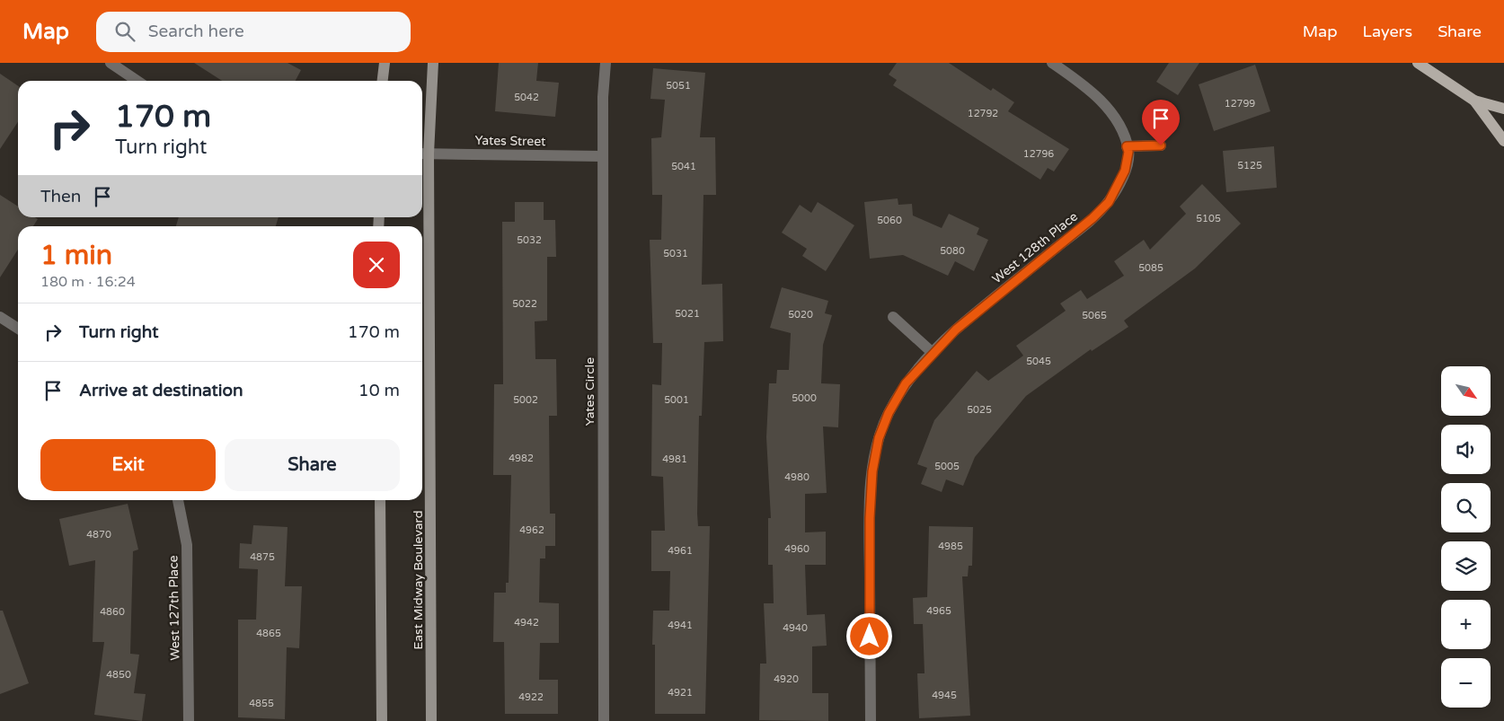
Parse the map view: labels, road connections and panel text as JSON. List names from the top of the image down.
{
  "streets": {
    "main road": ["East Midway Boulevard"],
    "street": [
      "Yates Street",
      "West 128th Place",
      "Yates Circle",
      "West 127th Place"
    ]
  },
  "crossings": [
    ["Yates Street", "Yates Circle"],
    ["Yates Street", "East Midway Boulevard"]
  ],
  "house_numbers": [
    "5051",
    "5042",
    "12799",
    "12792",
    "12796",
    "5125",
    "5041",
    "5105",
    "5060",
    "5032",
    "5080",
    "5031",
    "5085",
    "5022",
    "5021",
    "5020",
    "5065",
    "5045",
    "5000",
    "5002",
    "5001",
    "5025",
    "4982",
    "4981",
    "5005",
    "4980",
    "4962",
    "4870",
    "4985",
    "4960",
    "4961",
    "4875",
    "4965",
    "4860",
    "4942",
    "4941",
    "4940",
    "4865",
    "4850",
    "4920",
    "4921",
    "4945",
    "4922",
    "4855"
  ],
  "north": "bottom right",
  "page": {
    "header": "Map",
    "search": "Search here",
    "nav": ["Map", "Layers", "Share"],
    "turn": ["170 m", "Turn right"],
    "then": "Then",
    "heading": ["1 min", "180 m · 16:24"],
    "list": [
      {
        "name": "Turn right",
        "value": "170 m"
      },
      {
        "name": "Arrive at destination",
        "value": "10 m"
      }
    ],
    "map_buttons": ["+", "−"],
    "buttons": ["Exit", "Share"]
  }
}
